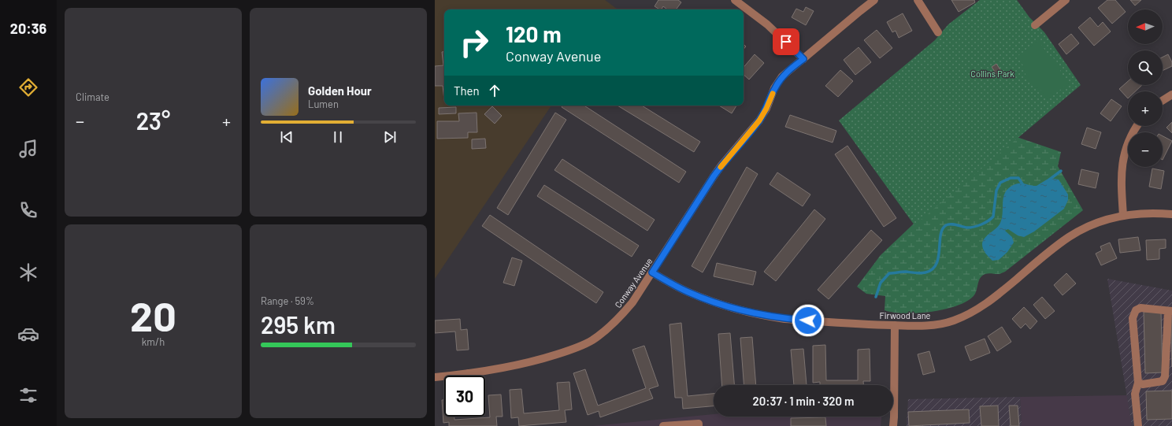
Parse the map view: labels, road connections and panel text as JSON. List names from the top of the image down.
{
  "streets": {
    "street": ["Conway Avenue", "Firwood Lane"]
  },
  "crossings": [
    ["Conway Avenue", "Firwood Lane"]
  ],
  "parks": ["Collins Park"],
  "north": "left",
  "page": {
    "tabs": "20:36",
    "tile": [
      "Climate",
      ["20", "km/h"],
      ["Range · 59%", "295 km"]
    ],
    "map_buttons": ["+", "−"],
    "turn": ["120 m", "Conway Avenue"],
    "then": "Then",
    "song": ["Golden Hour", "Lumen"],
    "heat": ["−", "23°", "+"],
    "limit": "30",
    "trip": "20:37 · 1 min · 320 m"
  }
}
